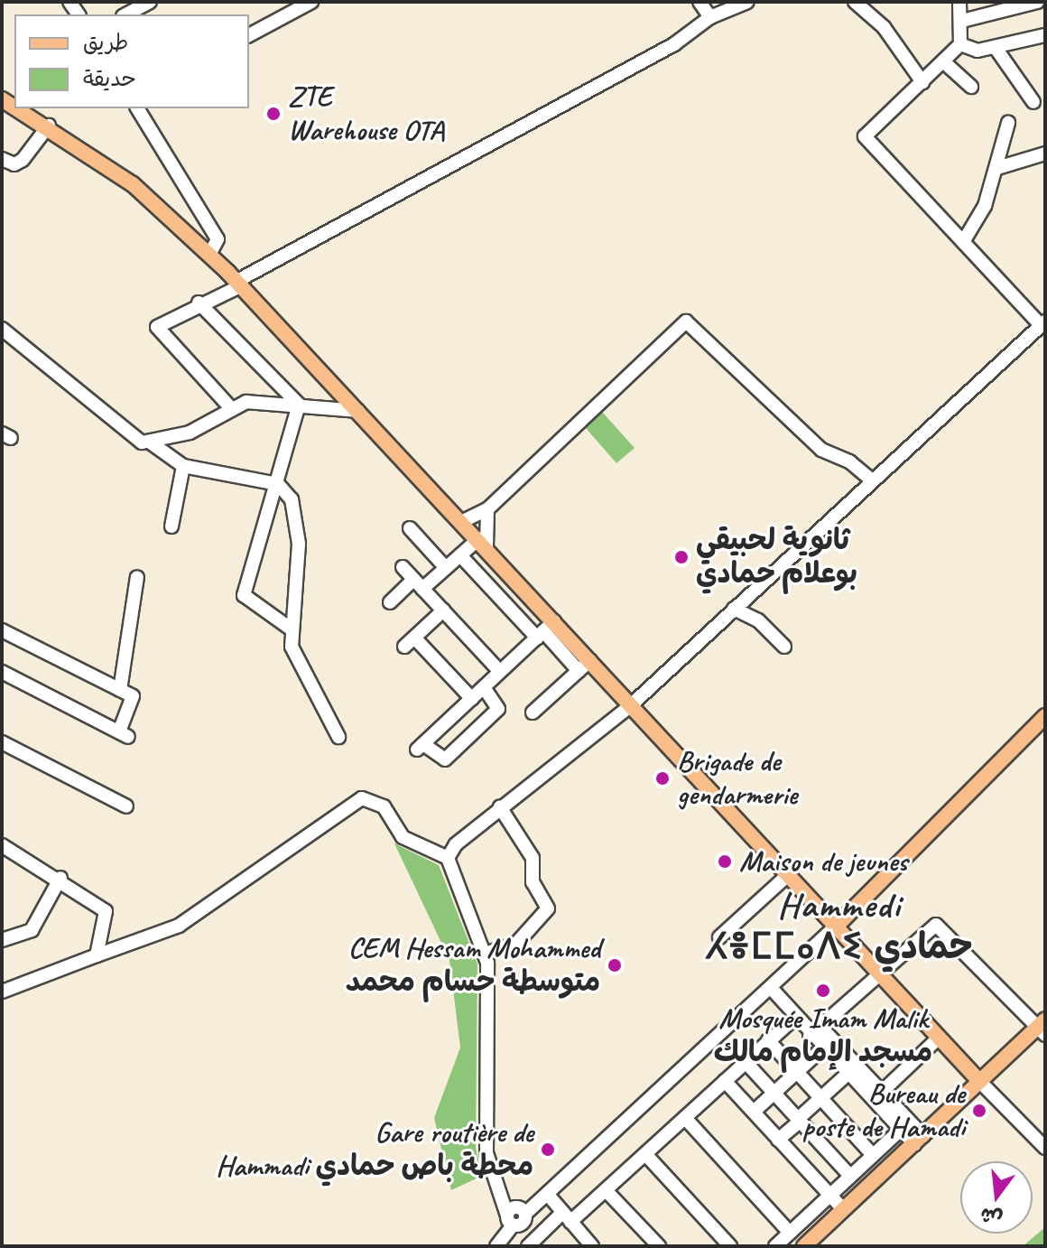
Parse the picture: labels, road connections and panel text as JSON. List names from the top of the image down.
{
  "districts": ["Hammedi ⵃⴻⵎⵎⴰⴷⵉ حمادي"],
  "places": [
    "ZTE Warehouse OTA",
    "ثانوية لحبيقي بوعلام حمادي",
    "Brigade de gendarmerie",
    "Maison de jeunes",
    "CEM Hessam Mohammed متوسطة حسام محمد",
    "Mosquée Imam Malik مسجد الإمام مالك",
    "Bureau de poste de Hamadi",
    "Gare routière de Hammadi محطة باص حمادي"
  ],
  "legend": ["طريق", "حديقة"],
  "north": "bottom"
}
